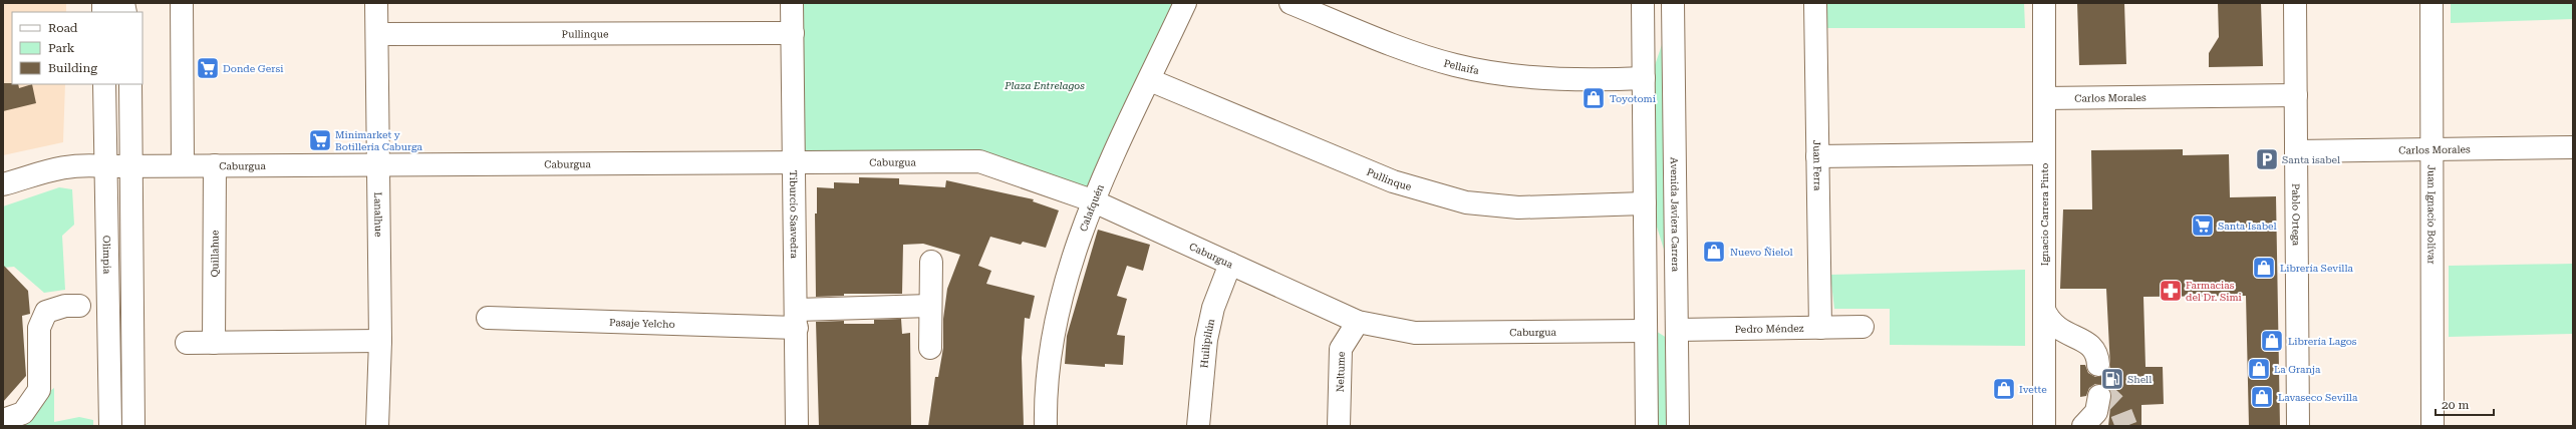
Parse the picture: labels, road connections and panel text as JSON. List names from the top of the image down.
{
  "streets": {
    "street": [
      "Pullinque",
      "Pellaifa",
      "Carlos Morales",
      "Caburgua",
      "Juan Ferra",
      "Calafquén",
      "Lanalhue",
      "Tiburcio Saavedra",
      "Avenida Javiera Carrera",
      "Ignacio Carrera Pinto",
      "Pablo Ortega",
      "Juan Ignacio Bolívar",
      "Quillahue",
      "Olimpia",
      "Pasaje Yelcho",
      "Pedro Méndez",
      "Huilipilún",
      "Neltume"
    ]
  },
  "crossings": [
    ["Pullinque", "Calafquén"],
    ["Pullinque", "Lanalhue"],
    ["Pullinque", "Tiburcio Saavedra"],
    ["Carlos Morales", "Ignacio Carrera Pinto"],
    ["Carlos Morales", "Pablo Ortega"],
    ["Carlos Morales", "Juan Ignacio Bolívar"],
    ["Caburgua", "Calafquén"],
    ["Caburgua", "Lanalhue"],
    ["Caburgua", "Tiburcio Saavedra"],
    ["Caburgua", "Quillahue"],
    ["Caburgua", "Olimpia"],
    ["Caburgua", "Huilipilún"],
    ["Caburgua", "Neltume"],
    ["Juan Ferra", "Pedro Méndez"],
    ["Tiburcio Saavedra", "Pasaje Yelcho"],
    ["Avenida Javiera Carrera", "Pedro Méndez"]
  ],
  "parks": ["Plaza Entrelagos"],
  "places": {
    "supermarket": ["Donde Gersi", "Minimarket y Botillería Caburga", "Santa Isabel"],
    "shop": [
      "Toyotomi",
      "Nuevo Ñielol",
      "Librería Sevilla",
      "Librería Lagos",
      "La Granja",
      "Ivette",
      "Lavaseco Sevilla"
    ],
    "parking": ["Santa isabel"],
    "pharmacy": ["Farmacias del Dr. Simi"],
    "fuel station": ["Shell"]
  },
  "legend": ["Road", "Park", "Building"],
  "scale_bar": "20 m"
}
